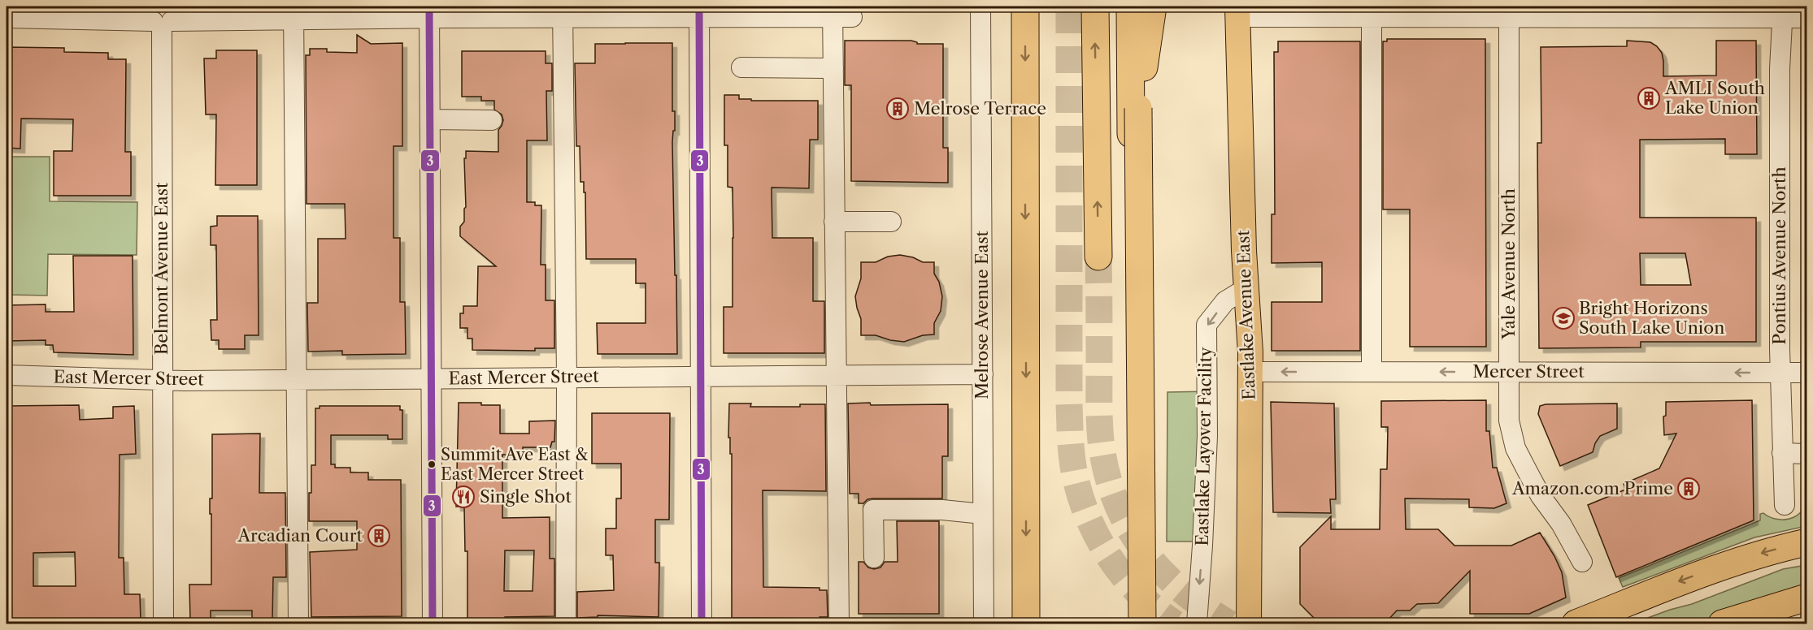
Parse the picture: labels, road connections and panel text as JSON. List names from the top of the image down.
{
  "streets": {
    "main road": ["Eastlake Avenue East"],
    "street": [
      "Pontius Avenue North",
      "Yale Avenue North",
      "Belmont Avenue East",
      "Melrose Avenue East",
      "Mercer Street",
      "East Mercer Street",
      "Eastlake Layover Facility"
    ]
  },
  "crossings": [
    ["Pontius Avenue North", "Mercer Street"],
    ["Yale Avenue North", "Mercer Street"],
    ["Belmont Avenue East", "East Mercer Street"],
    ["Melrose Avenue East", "East Mercer Street"],
    ["Eastlake Avenue East", "Mercer Street"],
    ["Eastlake Avenue East", "Eastlake Layover Facility"]
  ],
  "one_way": ["Mercer Street", "Eastlake Layover Facility"],
  "places": {
    "building": [
      "AMLI South Lake Union",
      "Melrose Terrace",
      "Amazon.com Prime",
      "Arcadian Court"
    ],
    "school or university": ["Bright Horizons South Lake Union"],
    "other": ["Summit Ave East & East Mercer Street"],
    "restaurant": ["Single Shot"]
  },
  "lines": ["transit line 3"]
}
